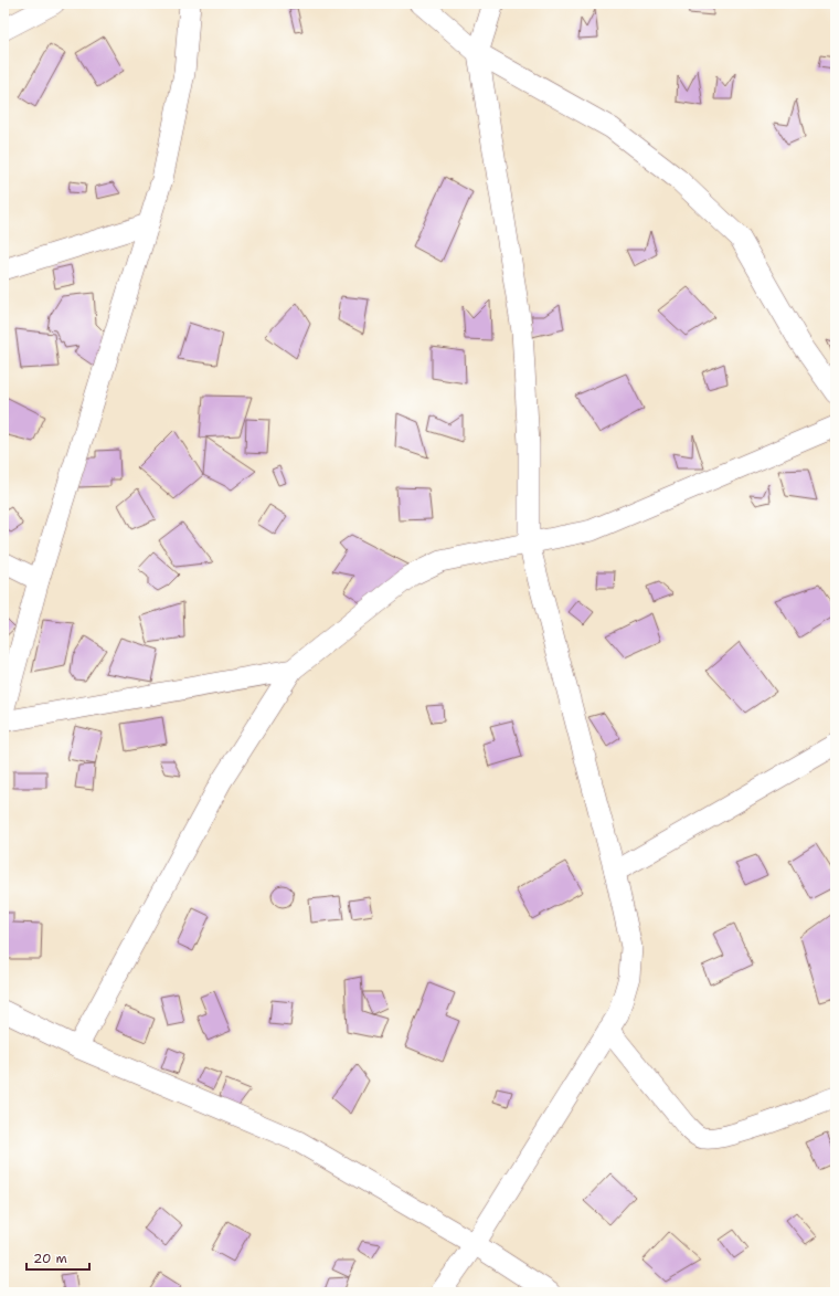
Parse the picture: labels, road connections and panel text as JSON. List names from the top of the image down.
{
  "scale_bar": "20 m"
}
